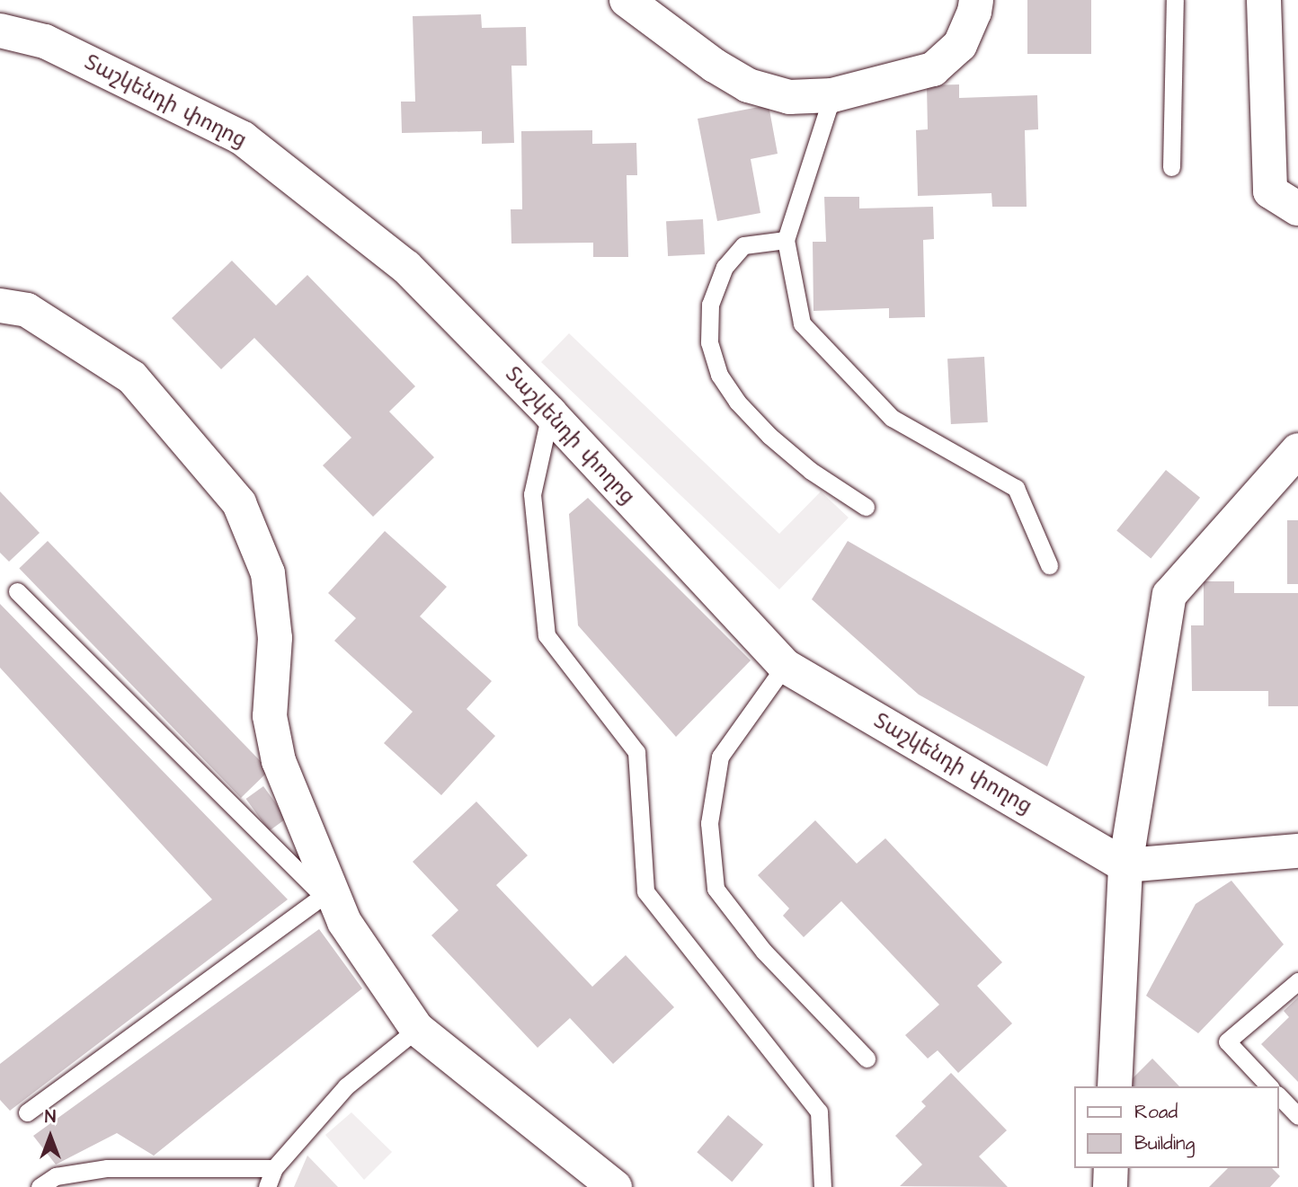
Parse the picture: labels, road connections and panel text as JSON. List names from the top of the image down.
{
  "streets": {
    "street": ["Տաշկենդի փողոց"]
  },
  "legend": ["Road", "Building"],
  "north": "top"
}
